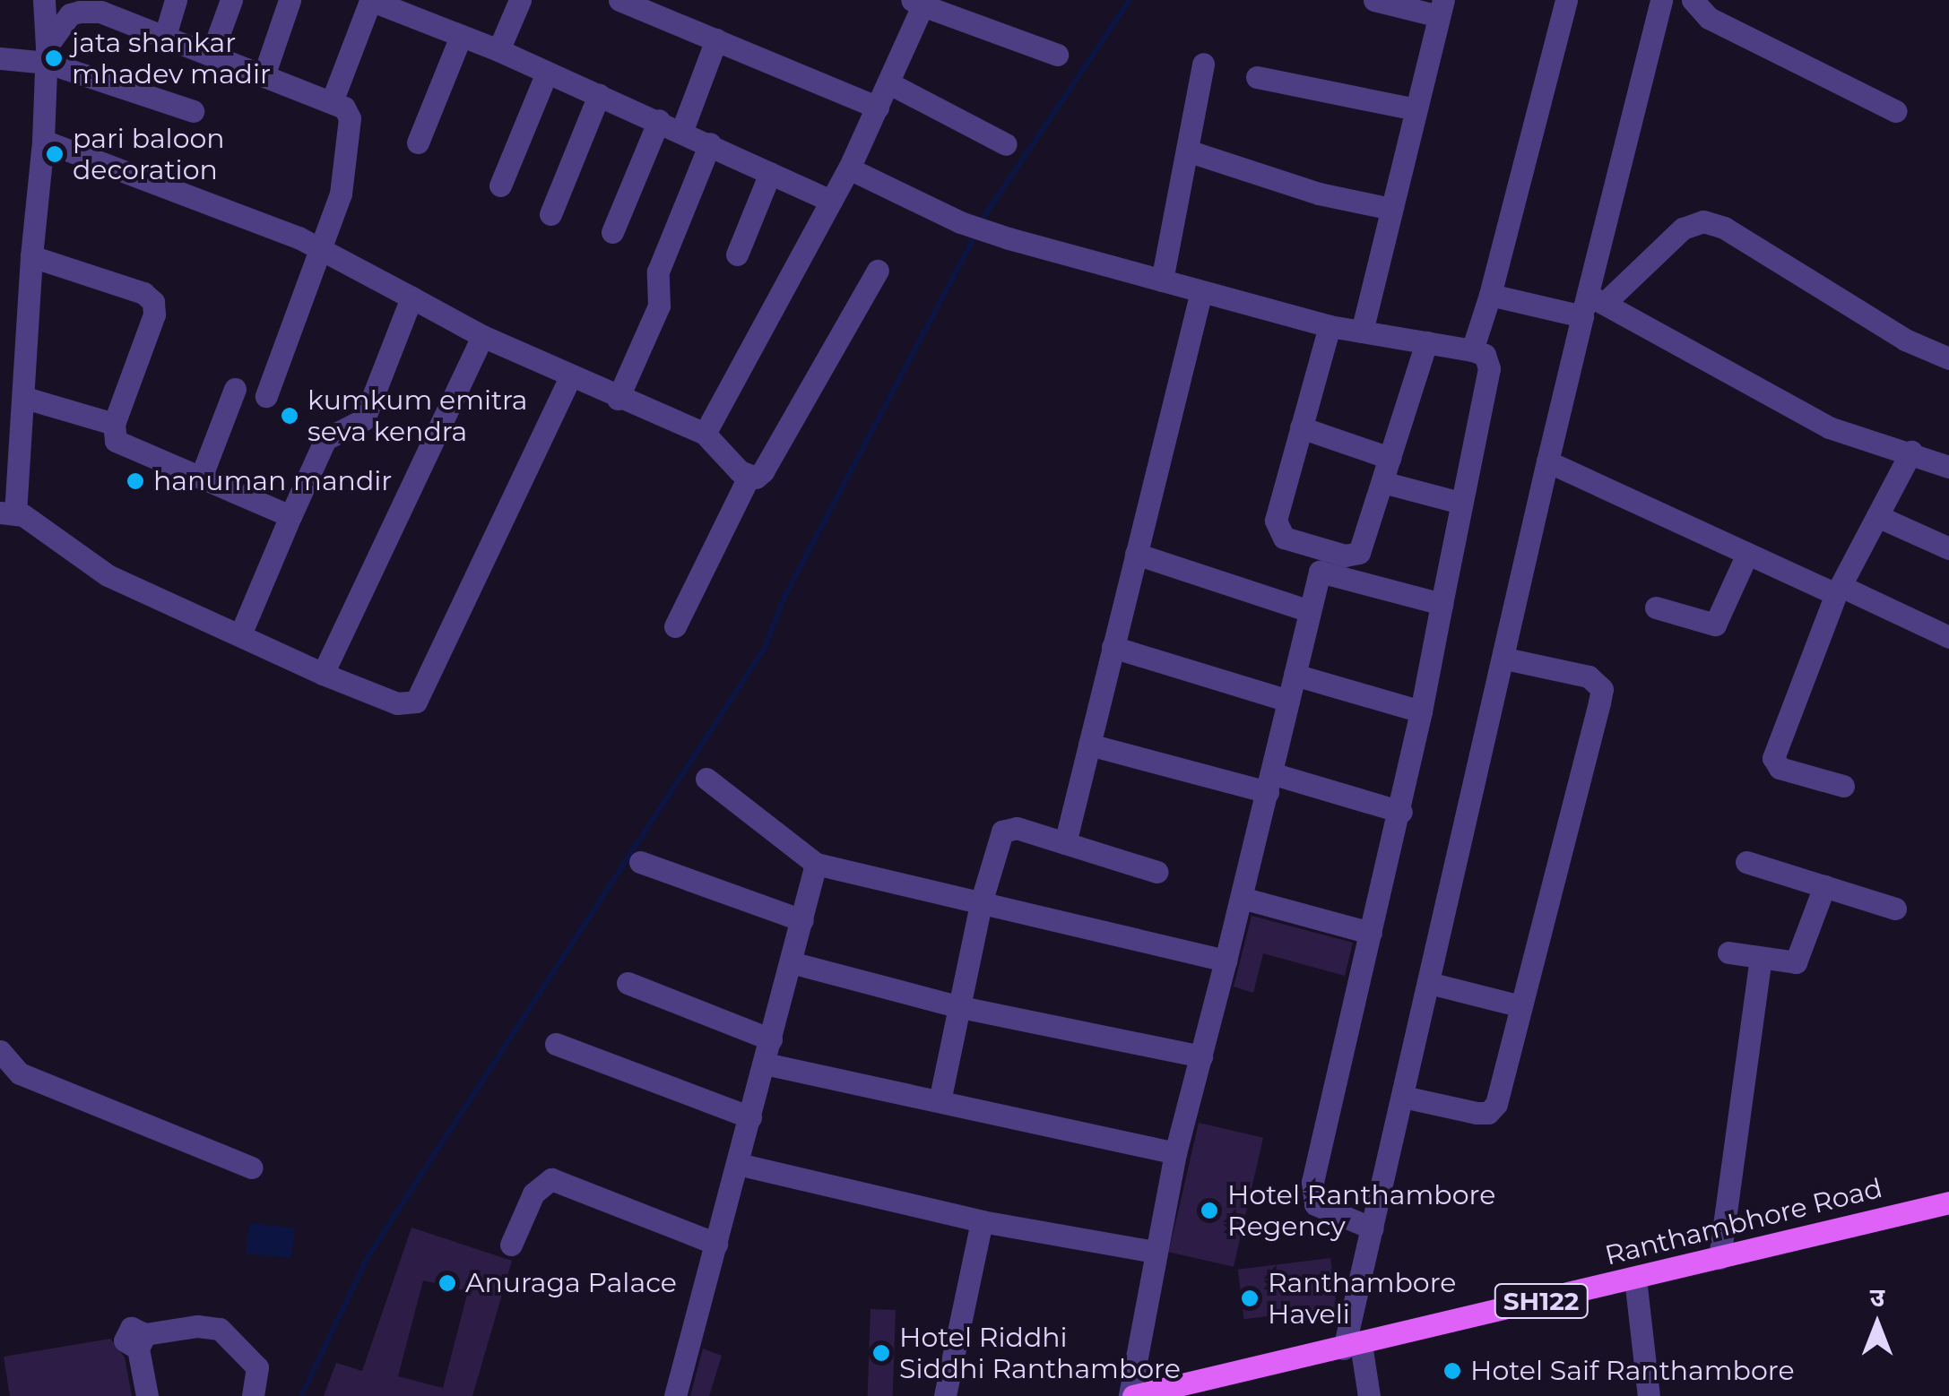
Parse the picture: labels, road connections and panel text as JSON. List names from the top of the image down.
{
  "streets": {
    "main road": ["Ranthambhore Road", "SH122"]
  },
  "places": [
    "jata shankar mhadev madir",
    "pari baloon decoration",
    "kumkum emitra seva kendra",
    "hanuman mandir",
    "Hotel Ranthambore Regency",
    "Anuraga Palace",
    "Ranthambore Haveli",
    "Hotel Riddhi Siddhi Ranthambore",
    "Hotel Saif Ranthambore"
  ],
  "north": "top"
}
